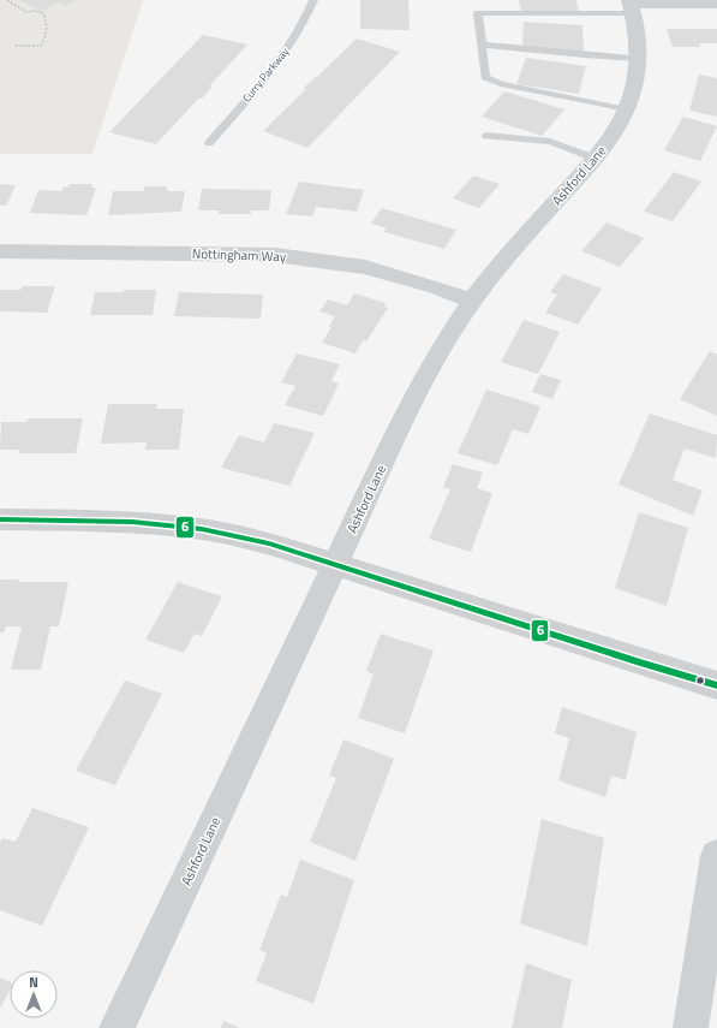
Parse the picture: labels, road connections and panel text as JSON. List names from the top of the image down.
{
  "streets": {
    "street": ["Ashford Lane", "Nottingham Way"],
    "lane": ["Curry Parkway"]
  },
  "crossings": [
    ["Ashford Lane", "Nottingham Way"]
  ],
  "lines": ["transit line 6"],
  "north": "top"
}
